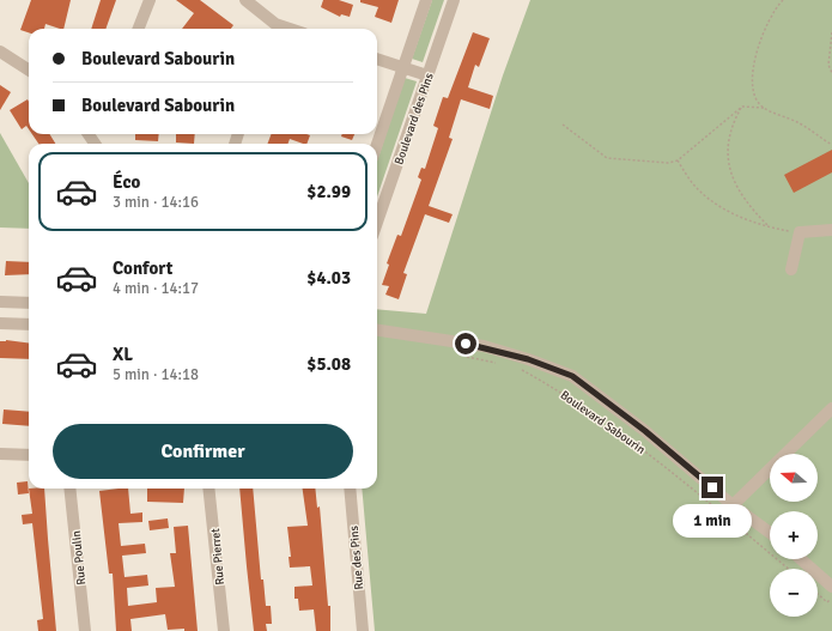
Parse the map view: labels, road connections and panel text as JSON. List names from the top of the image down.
{
  "streets": {
    "street": [
      "Boulevard des Pins",
      "Boulevard Sabourin",
      "Rue Pierret",
      "Rue Poulin",
      "Rue des Pins"
    ]
  },
  "north": "left",
  "page": {
    "banner": ["Boulevard Sabourin", "Boulevard Sabourin"],
    "list": [
      {
        "name": "Éco",
        "note": "3 min · 14:16",
        "value": "$2.99"
      },
      {
        "name": "Confort",
        "note": "4 min · 14:17",
        "value": "$4.03"
      },
      {
        "name": "XL",
        "note": "5 min · 14:18",
        "value": "$5.08"
      }
    ],
    "buttons": "Confirmer",
    "map_buttons": ["+", "−"],
    "bubble": "1 min"
  }
}
